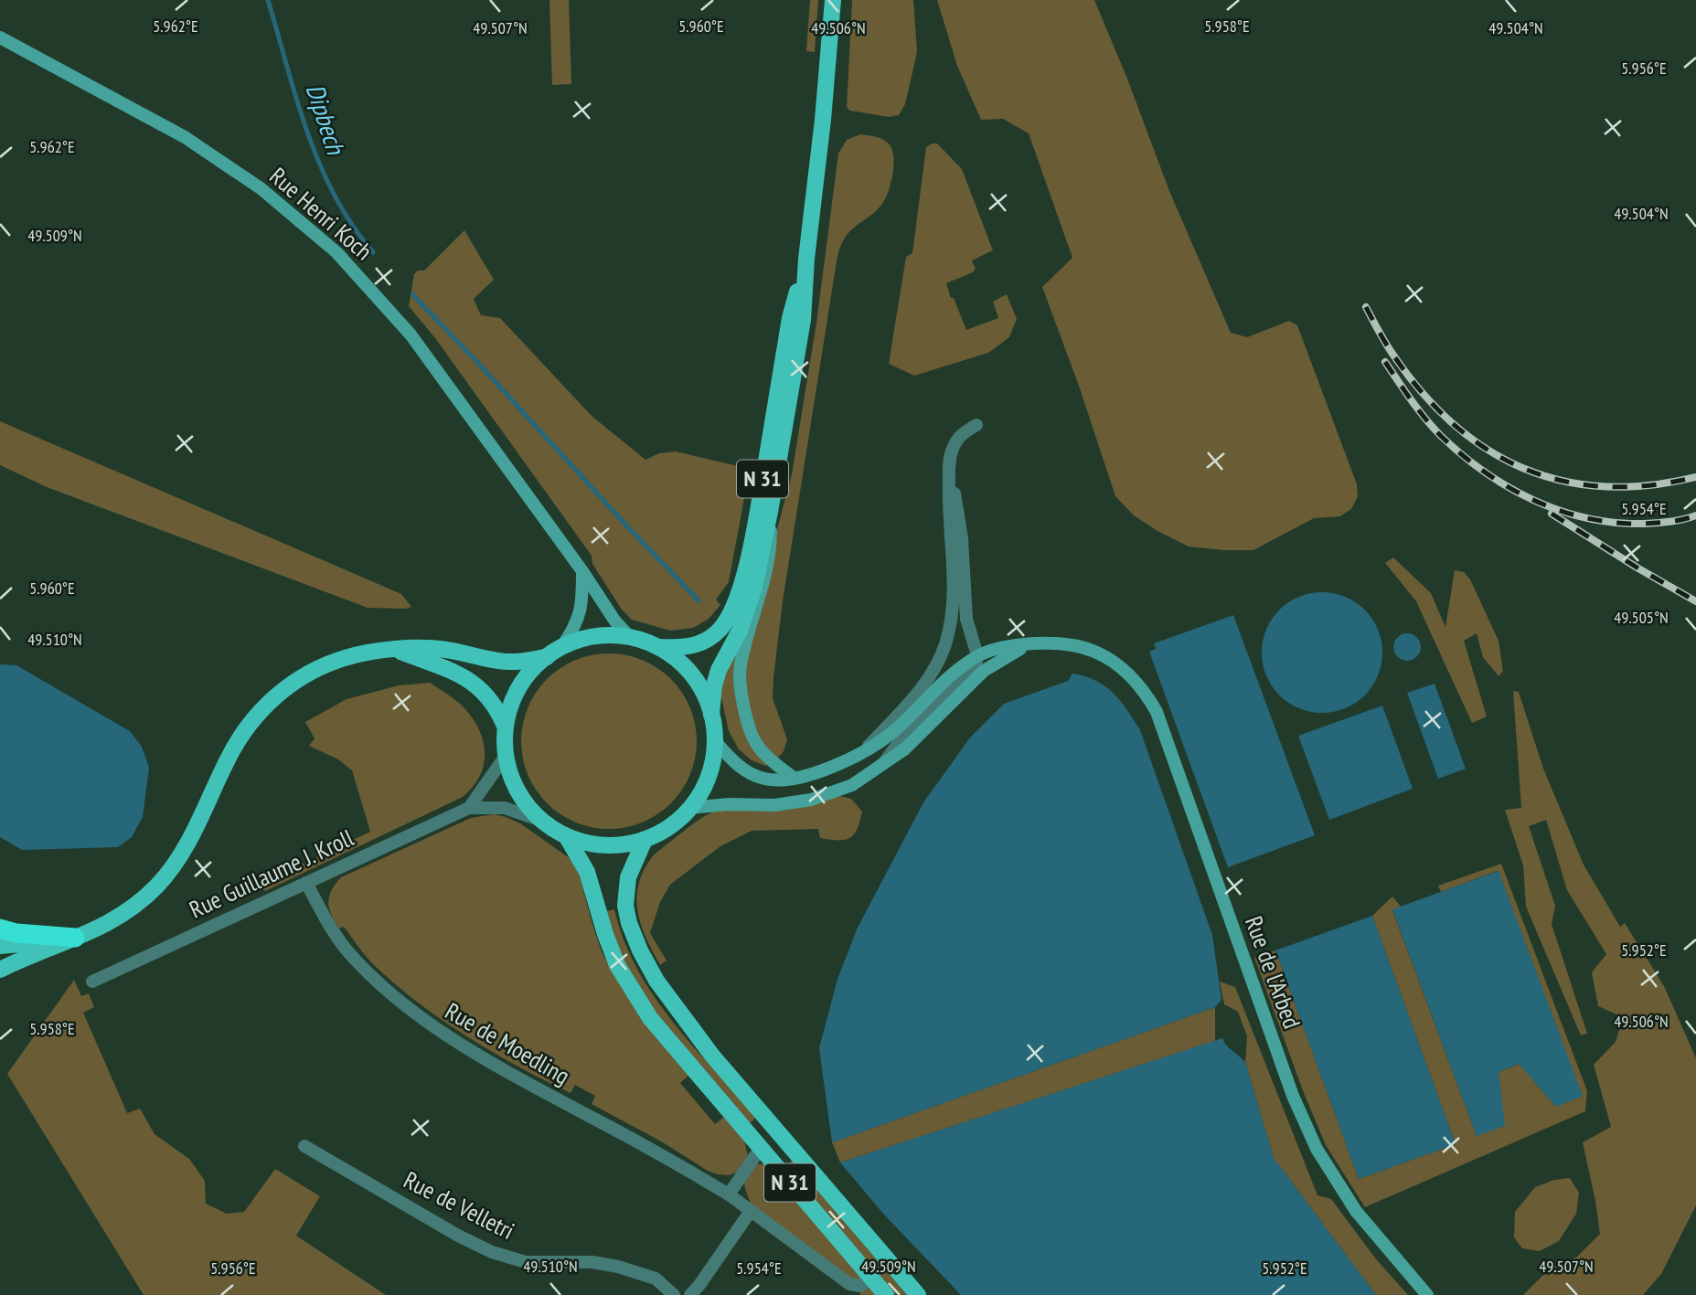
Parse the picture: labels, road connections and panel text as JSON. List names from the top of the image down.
{
  "streets": {
    "main road": ["Rue Henri Koch", "N 31", "Rue de l'Arbed"],
    "street": ["Rue Guillaume J. Kroll", "Rue de Moedling", "Rue de Velletri"]
  },
  "crossings": [
    ["Rue Henri Koch", "N 31"],
    ["Rue Henri Koch", "Rue Guillaume J. Kroll"],
    ["Rue Henri Koch", "Rue de l'Arbed"],
    ["N 31", "Rue Guillaume J. Kroll"],
    ["N 31", "Rue de l'Arbed"],
    ["N 31", "Rue de Moedling"],
    ["Rue Guillaume J. Kroll", "Rue de l'Arbed"],
    ["Rue Guillaume J. Kroll", "Rue de Moedling"]
  ],
  "water": ["Dipbech"],
  "coordinates": [
    "5.962°E",
    "5.960°E",
    "5.958°E",
    "49.506°N",
    "49.507°N",
    "49.504°N",
    "5.956°E",
    "49.509°N",
    "5.954°E",
    "49.505°N",
    "49.510°N",
    "5.952°E"
  ]
}
